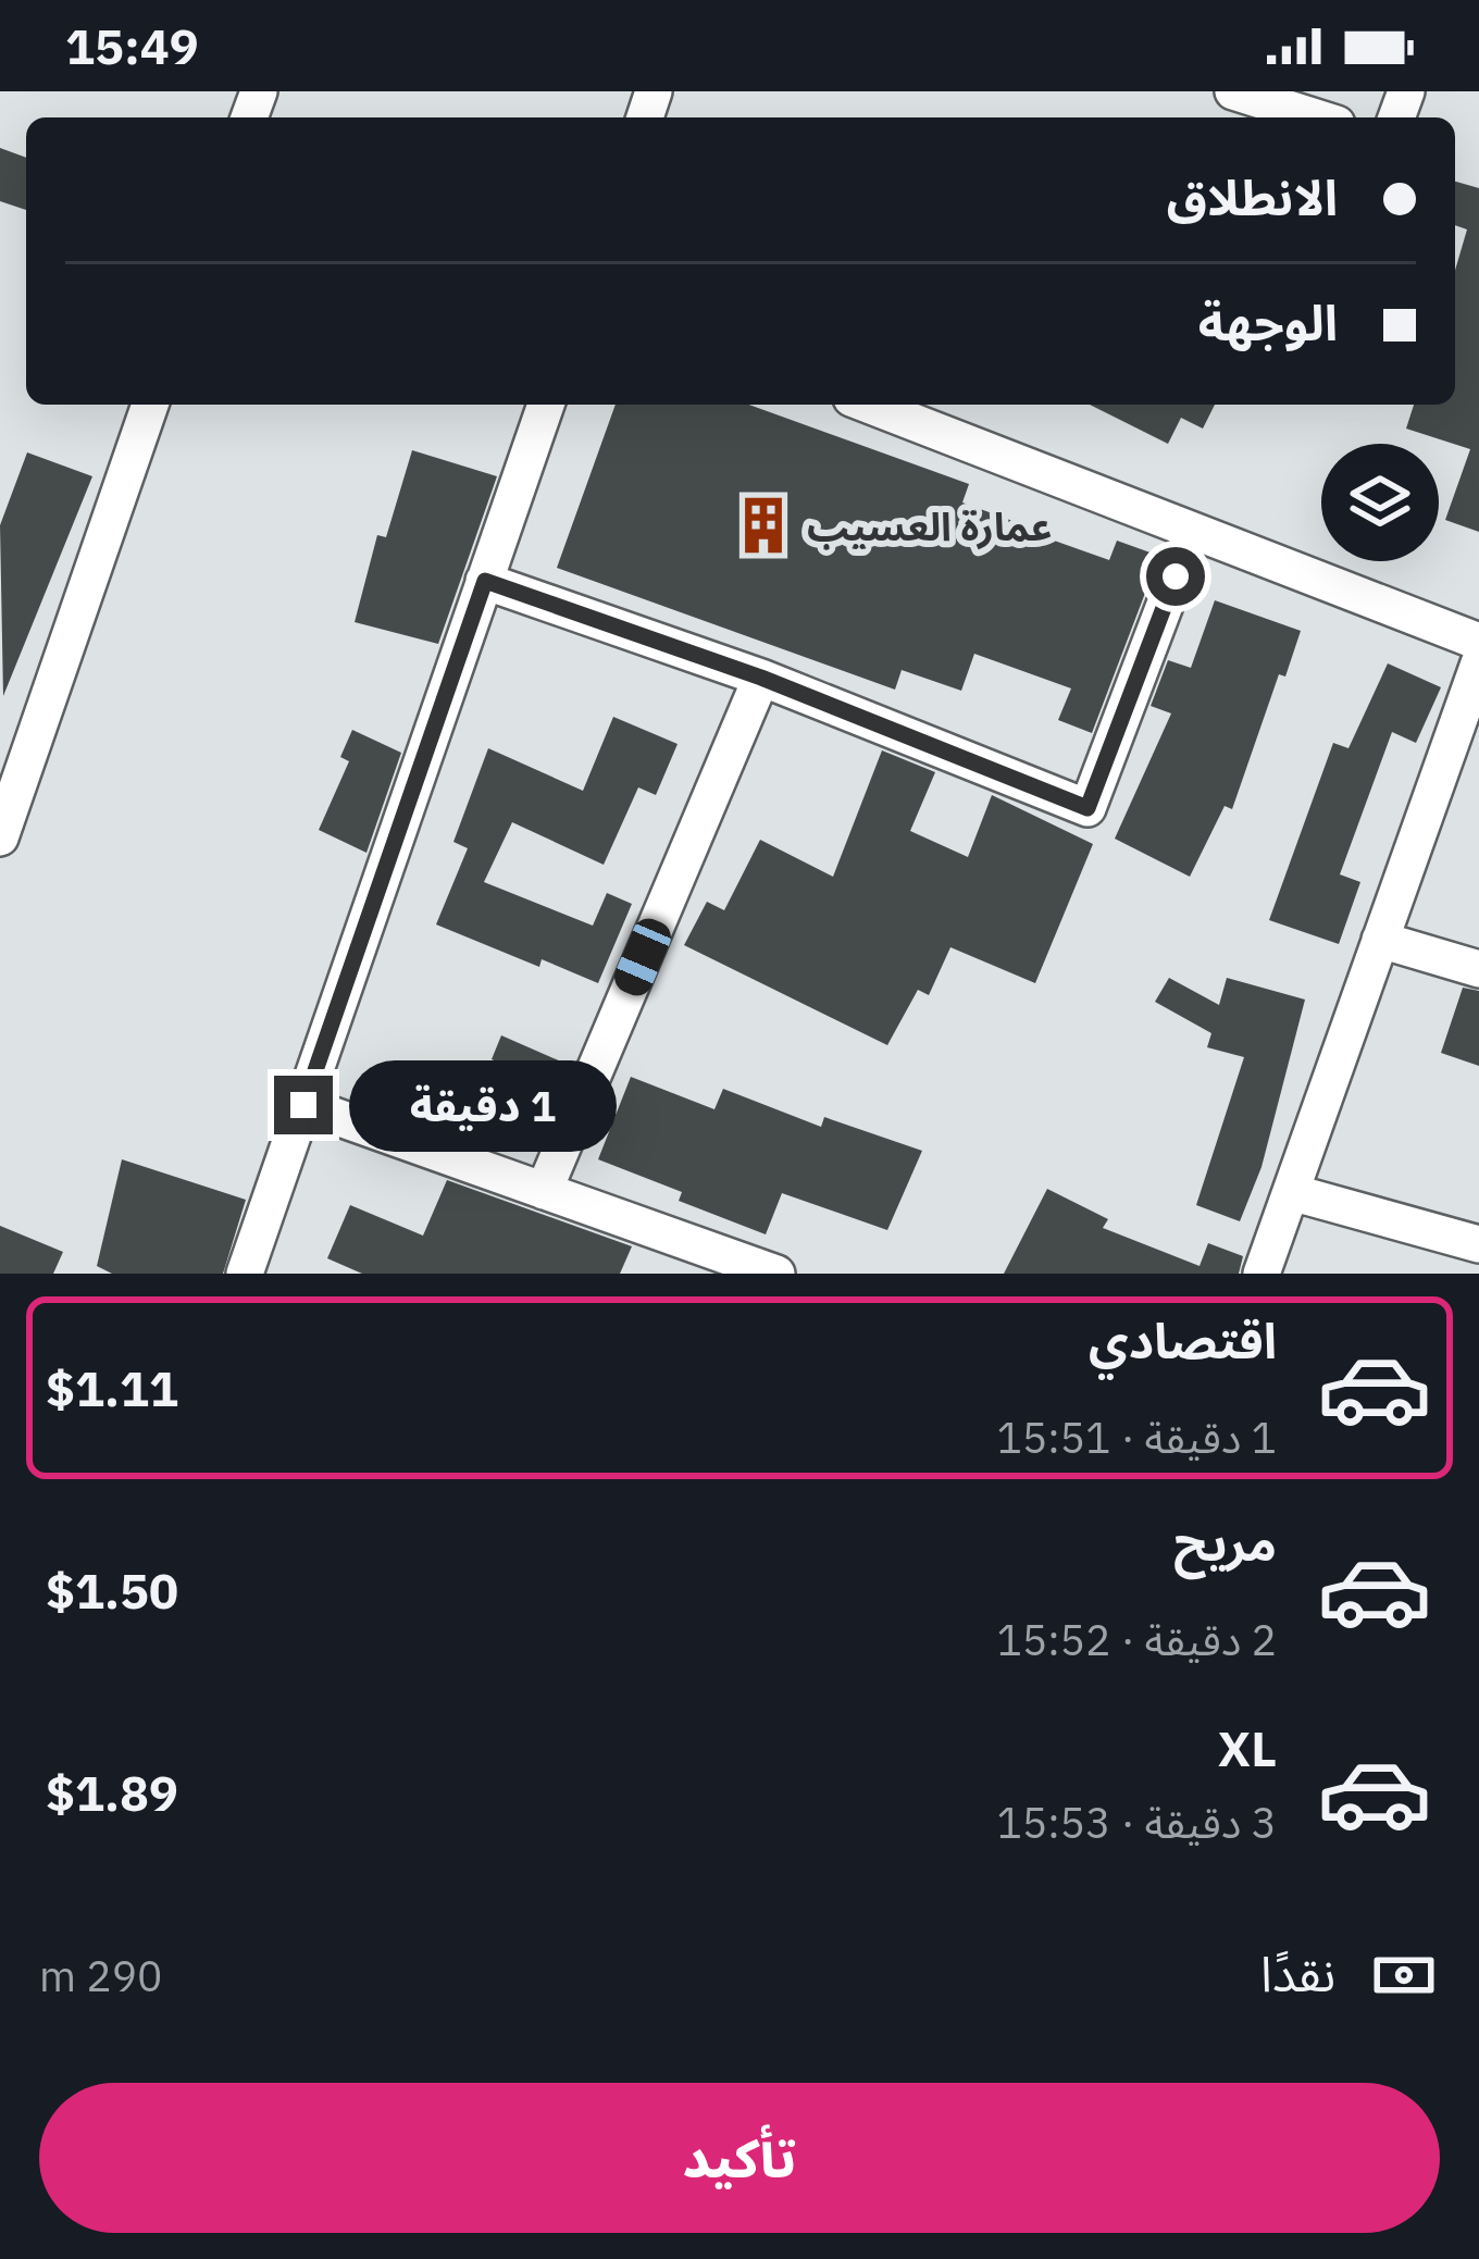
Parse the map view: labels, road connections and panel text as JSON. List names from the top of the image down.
{
  "places": {
    "building": ["عمارة العسيب"]
  },
  "page": {
    "status": "15:49",
    "banner": ["الانطلاق", "الوجهة"],
    "bubble": "1 دقيقة",
    "list": [
      {
        "name": "اقتصادي",
        "note": "1 دقيقة · 15:51",
        "value": "$1.11"
      },
      {
        "name": "مريح",
        "note": "2 دقيقة · 15:52",
        "value": "$1.50"
      },
      {
        "name": "XL",
        "note": "3 دقيقة · 15:53",
        "value": "$1.89"
      }
    ],
    "pay": ["نقدًا", "290 m"],
    "buttons": "تأكيد"
  }
}
